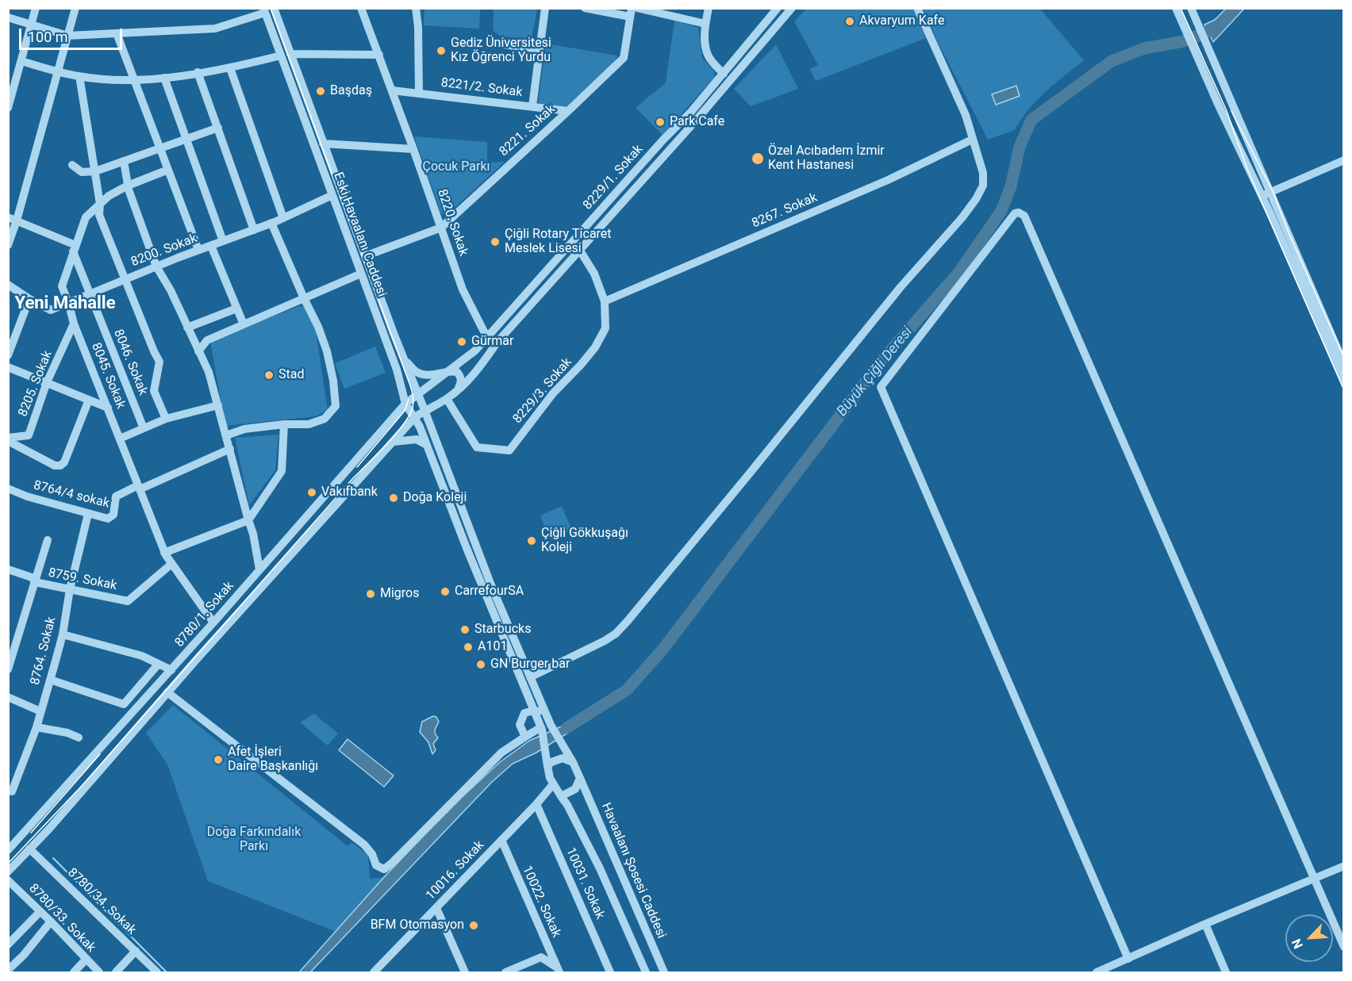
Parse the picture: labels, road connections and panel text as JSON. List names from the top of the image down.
{
  "streets": {
    "street": [
      "8221/2. Sokak",
      "8221. Sokak",
      "8229/1. Sokak",
      "8267. Sokak",
      "8220. Sokak",
      "Eski Havaalanı Caddesi",
      "8200. Sokak",
      "8046. Sokak",
      "8045. Sokak",
      "8205. Sokak",
      "8229/3. Sokak",
      "8764/4 sokak",
      "8759. Sokak",
      "8780/1. Sokak",
      "8764. Sokak",
      "10016. Sokak",
      "Havaalanı Şosesi Caddesi",
      "10031. Sokak",
      "8780/34. Sokak",
      "10022. Sokak",
      "8780/33. Sokak"
    ]
  },
  "crossings": [
    ["8221/2. Sokak", "8221. Sokak"],
    ["8221/2. Sokak", "8220. Sokak"],
    ["8221. Sokak", "8220. Sokak"],
    ["8229/1. Sokak", "8220. Sokak"],
    ["8229/1. Sokak", "Eski Havaalanı Caddesi"],
    ["8229/1. Sokak", "8229/3. Sokak"],
    ["8229/1. Sokak", "8780/1. Sokak"],
    ["8229/1. Sokak", "8780/34. Sokak"],
    ["8267. Sokak", "8229/3. Sokak"],
    ["Eski Havaalanı Caddesi", "8200. Sokak"],
    ["Eski Havaalanı Caddesi", "8780/1. Sokak"],
    ["Eski Havaalanı Caddesi", "10016. Sokak"],
    ["Eski Havaalanı Caddesi", "Havaalanı Şosesi Caddesi"],
    ["8200. Sokak", "8046. Sokak"],
    ["8200. Sokak", "8045. Sokak"],
    ["8046. Sokak", "8045. Sokak"],
    ["8045. Sokak", "8205. Sokak"],
    ["8045. Sokak", "8764/4 sokak"],
    ["8045. Sokak", "8759. Sokak"],
    ["8045. Sokak", "8780/1. Sokak"],
    ["8764/4 sokak", "8764. Sokak"],
    ["8759. Sokak", "8764. Sokak"],
    ["8780/1. Sokak", "8780/34. Sokak"],
    ["10016. Sokak", "Havaalanı Şosesi Caddesi"],
    ["10016. Sokak", "10031. Sokak"],
    ["10016. Sokak", "10022. Sokak"]
  ],
  "districts": ["Yeni Mahalle"],
  "water": ["Büyük Çiğli Deresi"],
  "parks": ["Çocuk Parkı", "Doğa Farkındalık Parkı"],
  "places": [
    "Akvaryum Kafe",
    "Gediz Üniversitesi Kız Öğrenci Yurdu",
    "Başdaş",
    "Park Cafe",
    "Özel Acıbadem İzmir Kent Hastanesi",
    "Çiğli Rotary Ticaret Meslek Lisesi",
    "Gürmar",
    "Stad",
    "Vakıfbank",
    "Doğa Koleji",
    "Çiĝli Gökkuşaĝı Koleji",
    "CarrefourSA",
    "Migros",
    "Starbucks",
    "A101",
    "GN Burger bar",
    "Afet İşleri Daire Başkanlığı",
    "BFM Otomasyon"
  ],
  "scale_bar": "100 m",
  "north": "bottom left"
}
